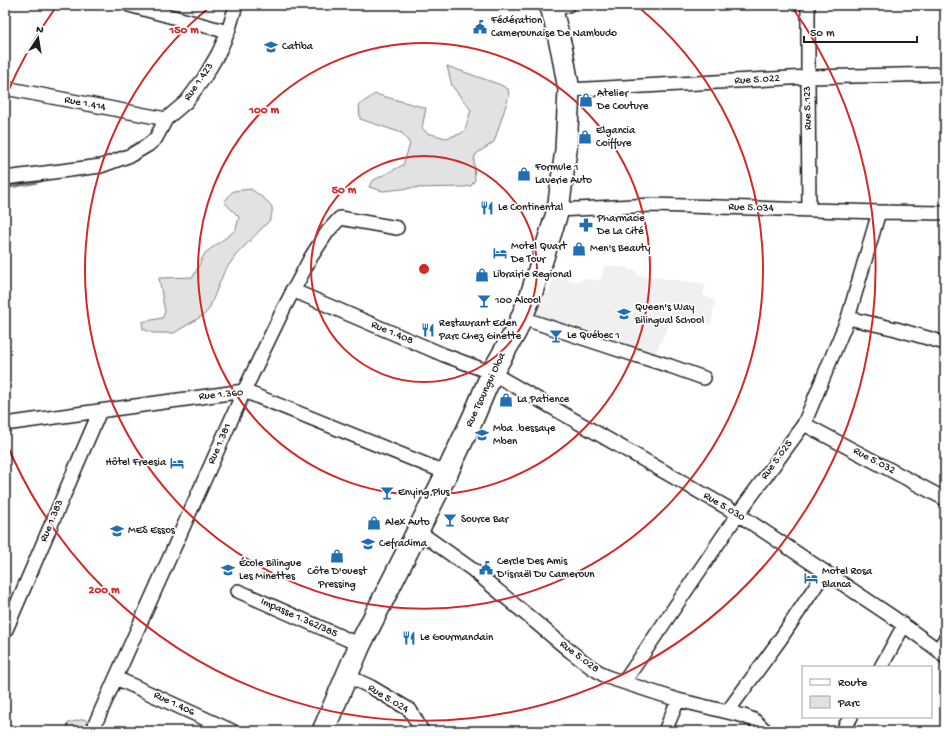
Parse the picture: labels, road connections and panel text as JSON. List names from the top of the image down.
{
  "streets": {
    "main road": ["Rue Tsoungui Oloa"],
    "street": [
      "Rue 5.022",
      "Rue 1.423",
      "Rue 1.414",
      "Rue 5.123",
      "Rue 5.034",
      "Rue 1.408",
      "Rue 1.360",
      "Rue 1.381",
      "Rue 5.025",
      "Rue 5.032",
      "Rue 5.030",
      "Rue 1.383",
      "Impasse 1.362/385",
      "Rue 5.028",
      "Rue 5.024",
      "Rue 1.406"
    ]
  },
  "crossings": [
    ["Rue 5.022", "Rue 5.123"],
    ["Rue 5.022", "Rue Tsoungui Oloa"],
    ["Rue 1.423", "Rue 1.414"],
    ["Rue 5.123", "Rue 5.034"],
    ["Rue 5.034", "Rue Tsoungui Oloa"],
    ["Rue 5.034", "Rue 5.025"],
    ["Rue 1.408", "Rue Tsoungui Oloa"],
    ["Rue 1.408", "Rue 1.381"],
    ["Rue 1.408", "Rue 5.030"],
    ["Rue Tsoungui Oloa", "Rue 1.360"],
    ["Rue Tsoungui Oloa", "Rue 5.030"],
    ["Rue Tsoungui Oloa", "Impasse 1.362/385"],
    ["Rue Tsoungui Oloa", "Rue 5.028"],
    ["Rue Tsoungui Oloa", "Rue 5.024"],
    ["Rue 1.360", "Rue 1.381"],
    ["Rue 1.360", "Rue 1.383"],
    ["Rue 1.381", "Rue 1.406"],
    ["Rue 5.025", "Rue 5.032"],
    ["Rue 5.025", "Rue 5.030"],
    ["Rue 5.025", "Rue 5.028"]
  ],
  "places": {
    "public building": ["Fédération Camerounaise De Nambudo", "Cercle Des Amis D'israël Du Cameroun"],
    "school or university": [
      "Catiba",
      "Queen's Way Bilingual School",
      "Mba .bessaye Mben",
      "MES Essos",
      "Cefradima",
      "École Bilingue Les Minettes"
    ],
    "shop": [
      "Atelier De Couture",
      "Elgancia Coiffure",
      "Formule 1 Laverie Auto",
      "Men's Beauty",
      "Librairie Regional",
      "La Patience",
      "Alex Auto",
      "Côte D'ouest Pressing"
    ],
    "restaurant": ["Le Continental", "Restaurant Eden Parc Chez Ginette", "Le Gourmandain"],
    "pharmacy": ["Pharmacie De La Cité"],
    "hotel": ["Motel Quart De Tour", "Hôtel Freesia", "Motel Rosa Blanca"],
    "bar": [
      "100 Alcool",
      "Le Québec 1",
      "Enying Plus",
      "Source Bar"
    ]
  },
  "legend": ["Route", "Parc"],
  "scale_bar": "50 m",
  "north": "top",
  "rings": [
    "150 m",
    "100 m",
    "50 m",
    "200 m"
  ]
}
